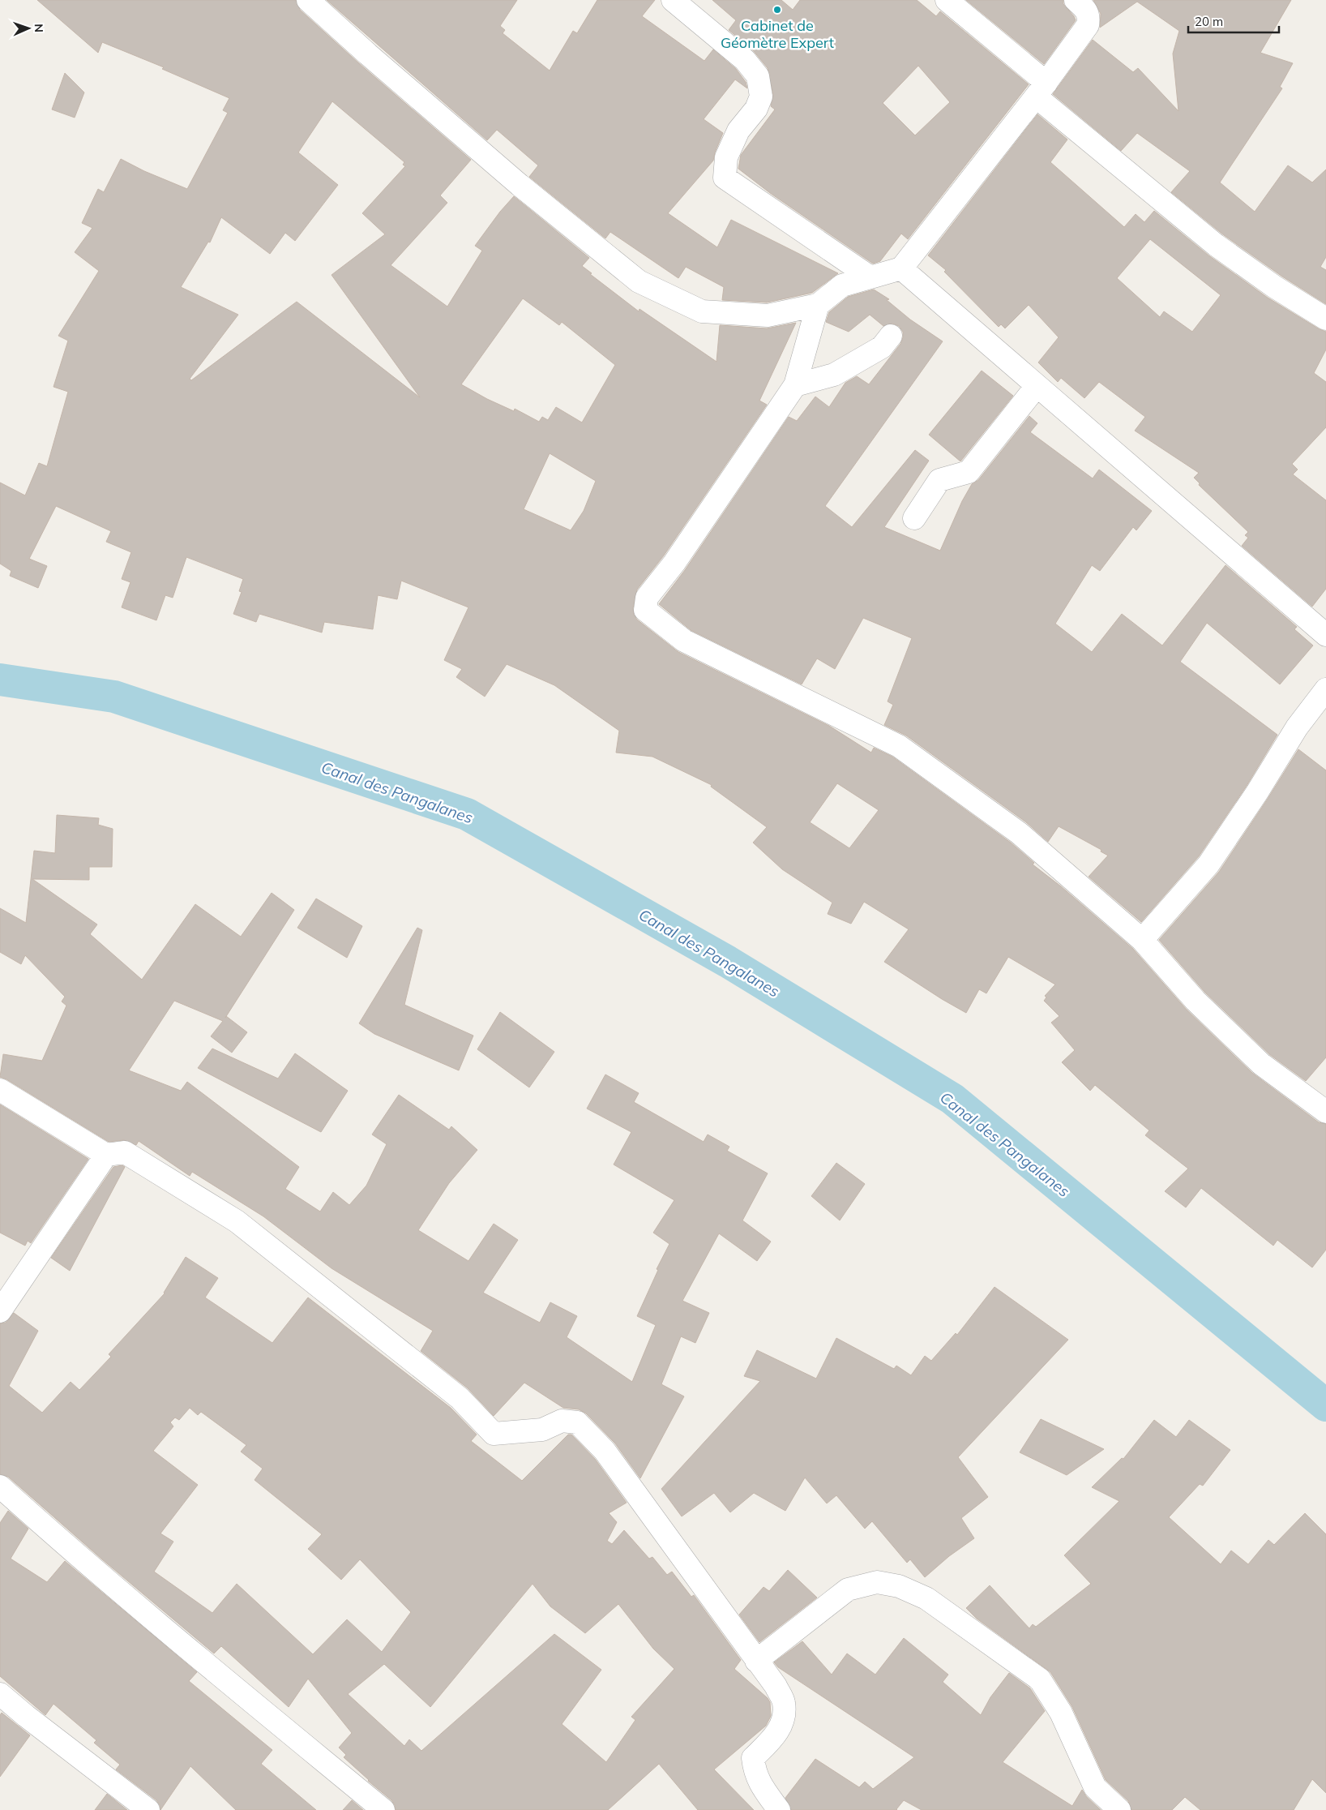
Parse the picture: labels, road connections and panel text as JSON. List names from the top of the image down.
{
  "water": ["Canal des Pangalanes"],
  "places": ["Cabinet de Géomètre Expert"],
  "scale_bar": "20 m",
  "north": "right"
}
